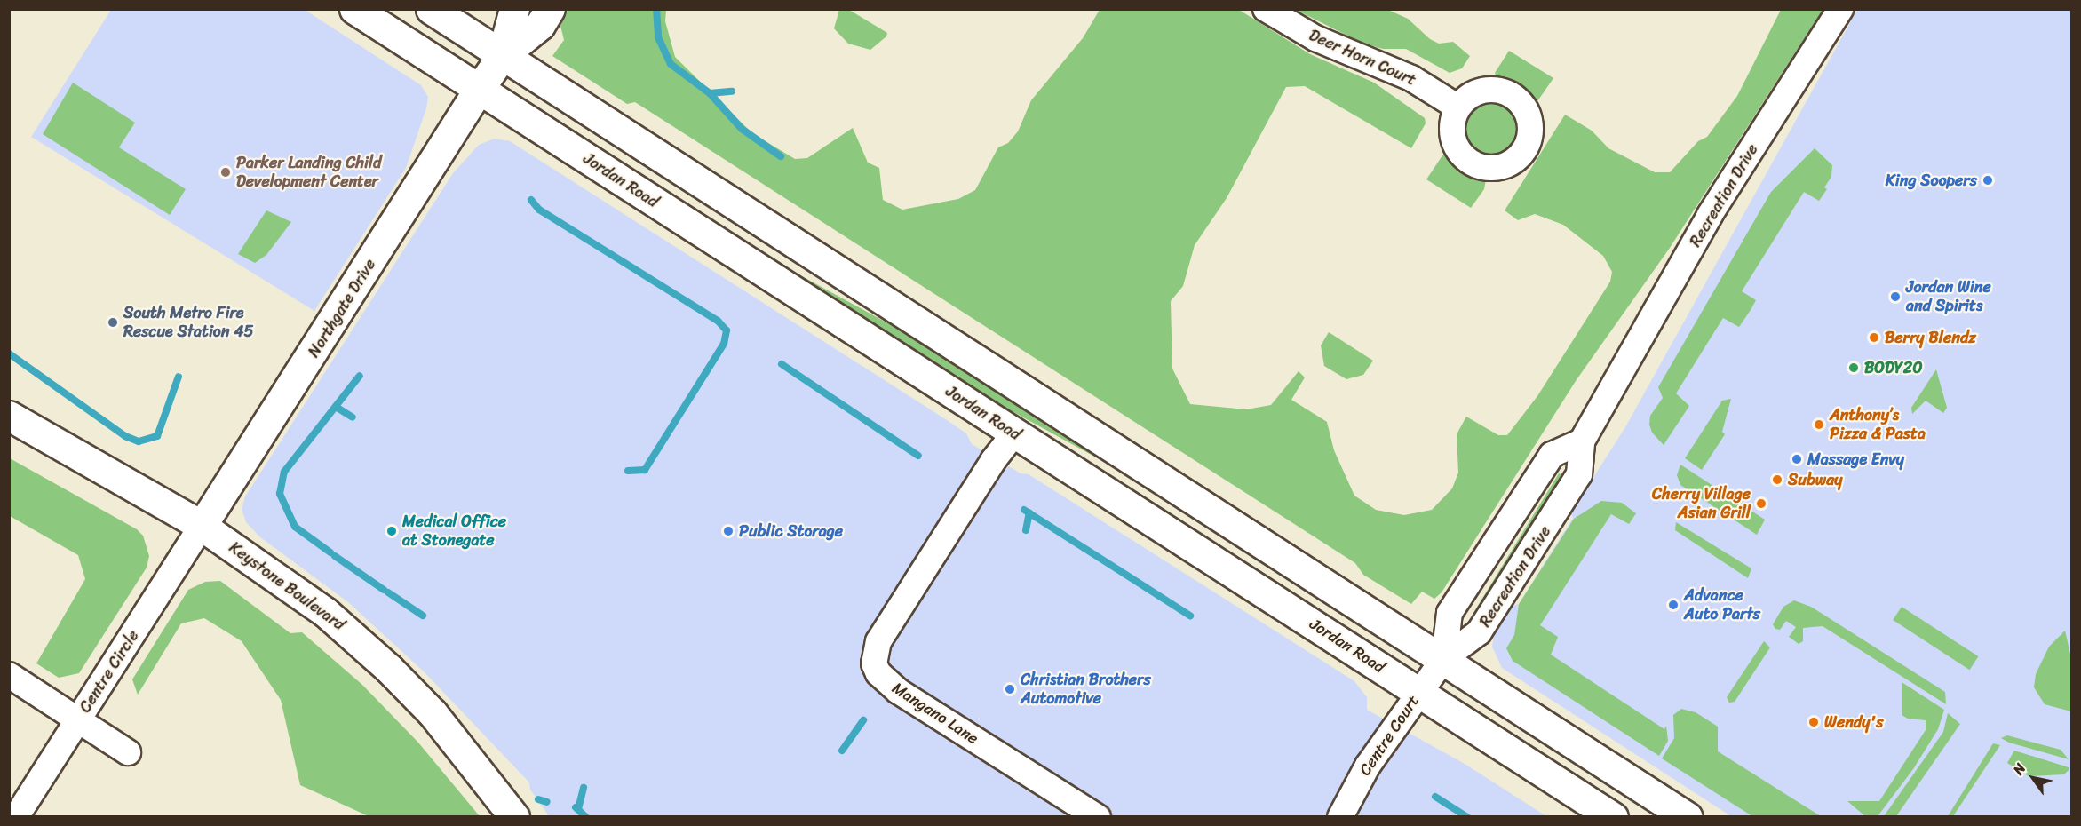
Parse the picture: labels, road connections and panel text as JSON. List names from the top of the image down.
{
  "streets": {
    "main road": ["Jordan Road", "Northgate Drive", "Keystone Boulevard"],
    "street": [
      "Deer Horn Court",
      "Recreation Drive",
      "Centre Circle",
      "Mangano Lane",
      "Centre Court"
    ]
  },
  "crossings": [
    ["Jordan Road", "Northgate Drive"],
    ["Jordan Road", "Mangano Lane"],
    ["Jordan Road", "Centre Court"],
    ["Recreation Drive", "Centre Court"],
    ["Northgate Drive", "Keystone Boulevard"],
    ["Northgate Drive", "Centre Circle"],
    ["Keystone Boulevard", "Centre Circle"]
  ],
  "places": [
    "Parker Landing Child Development Center",
    "King Soopers",
    "Jordan Wine and Spirits",
    "South Metro Fire Rescue Station 45",
    "Berry Blendz",
    "BODY20",
    "Anthony’s Pizza & Pasta",
    "Massage Envy",
    "Subway",
    "Cherry Village Asian Grill",
    "Medical Office at Stonegate",
    "Public Storage",
    "Advance Auto Parts",
    "Christian Brothers Automotive",
    "Wendy's"
  ],
  "north": "top left"
}
